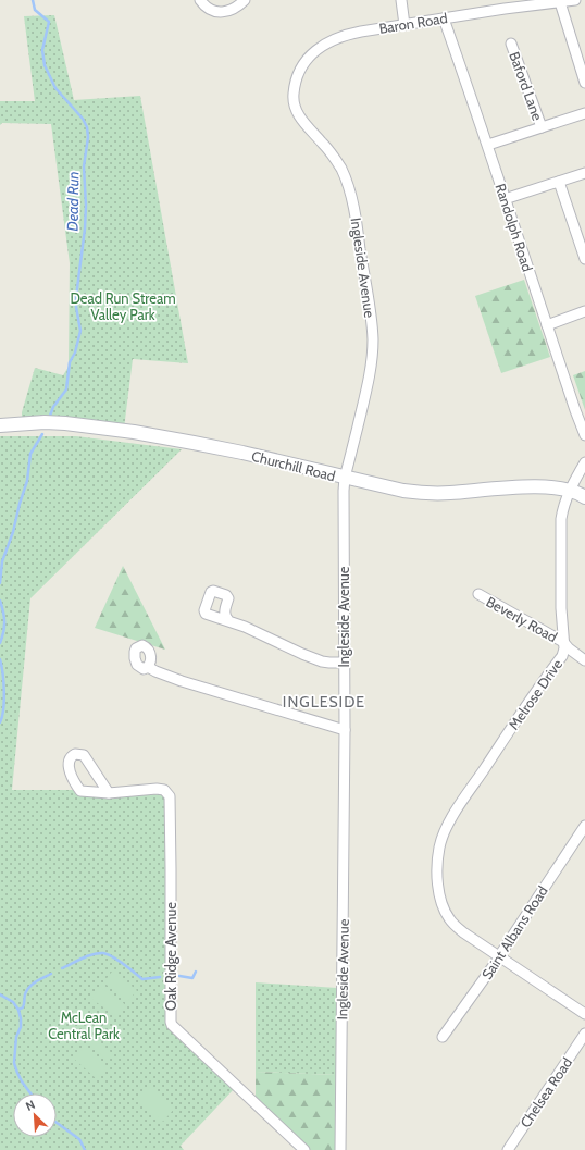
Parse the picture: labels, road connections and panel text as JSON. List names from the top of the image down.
{
  "streets": {
    "street": [
      "Baron Road",
      "Baford Lane",
      "Randolph Road",
      "Ingleside Avenue",
      "Churchill Road",
      "Beverly Road",
      "Melrose Drive",
      "Saint Albans Road",
      "Oak Ridge Avenue",
      "Chelsea Road"
    ]
  },
  "crossings": [
    ["Baron Road", "Randolph Road"],
    ["Baron Road", "Ingleside Avenue"],
    ["Ingleside Avenue", "Churchill Road"],
    ["Churchill Road", "Melrose Drive"],
    ["Beverly Road", "Melrose Drive"],
    ["Melrose Drive", "Saint Albans Road"]
  ],
  "districts": ["INGLESIDE"],
  "water": ["Dead Run"],
  "parks": ["Dead Run Stream Valley Park", "McLean Central Park"],
  "north": "top left"
}
